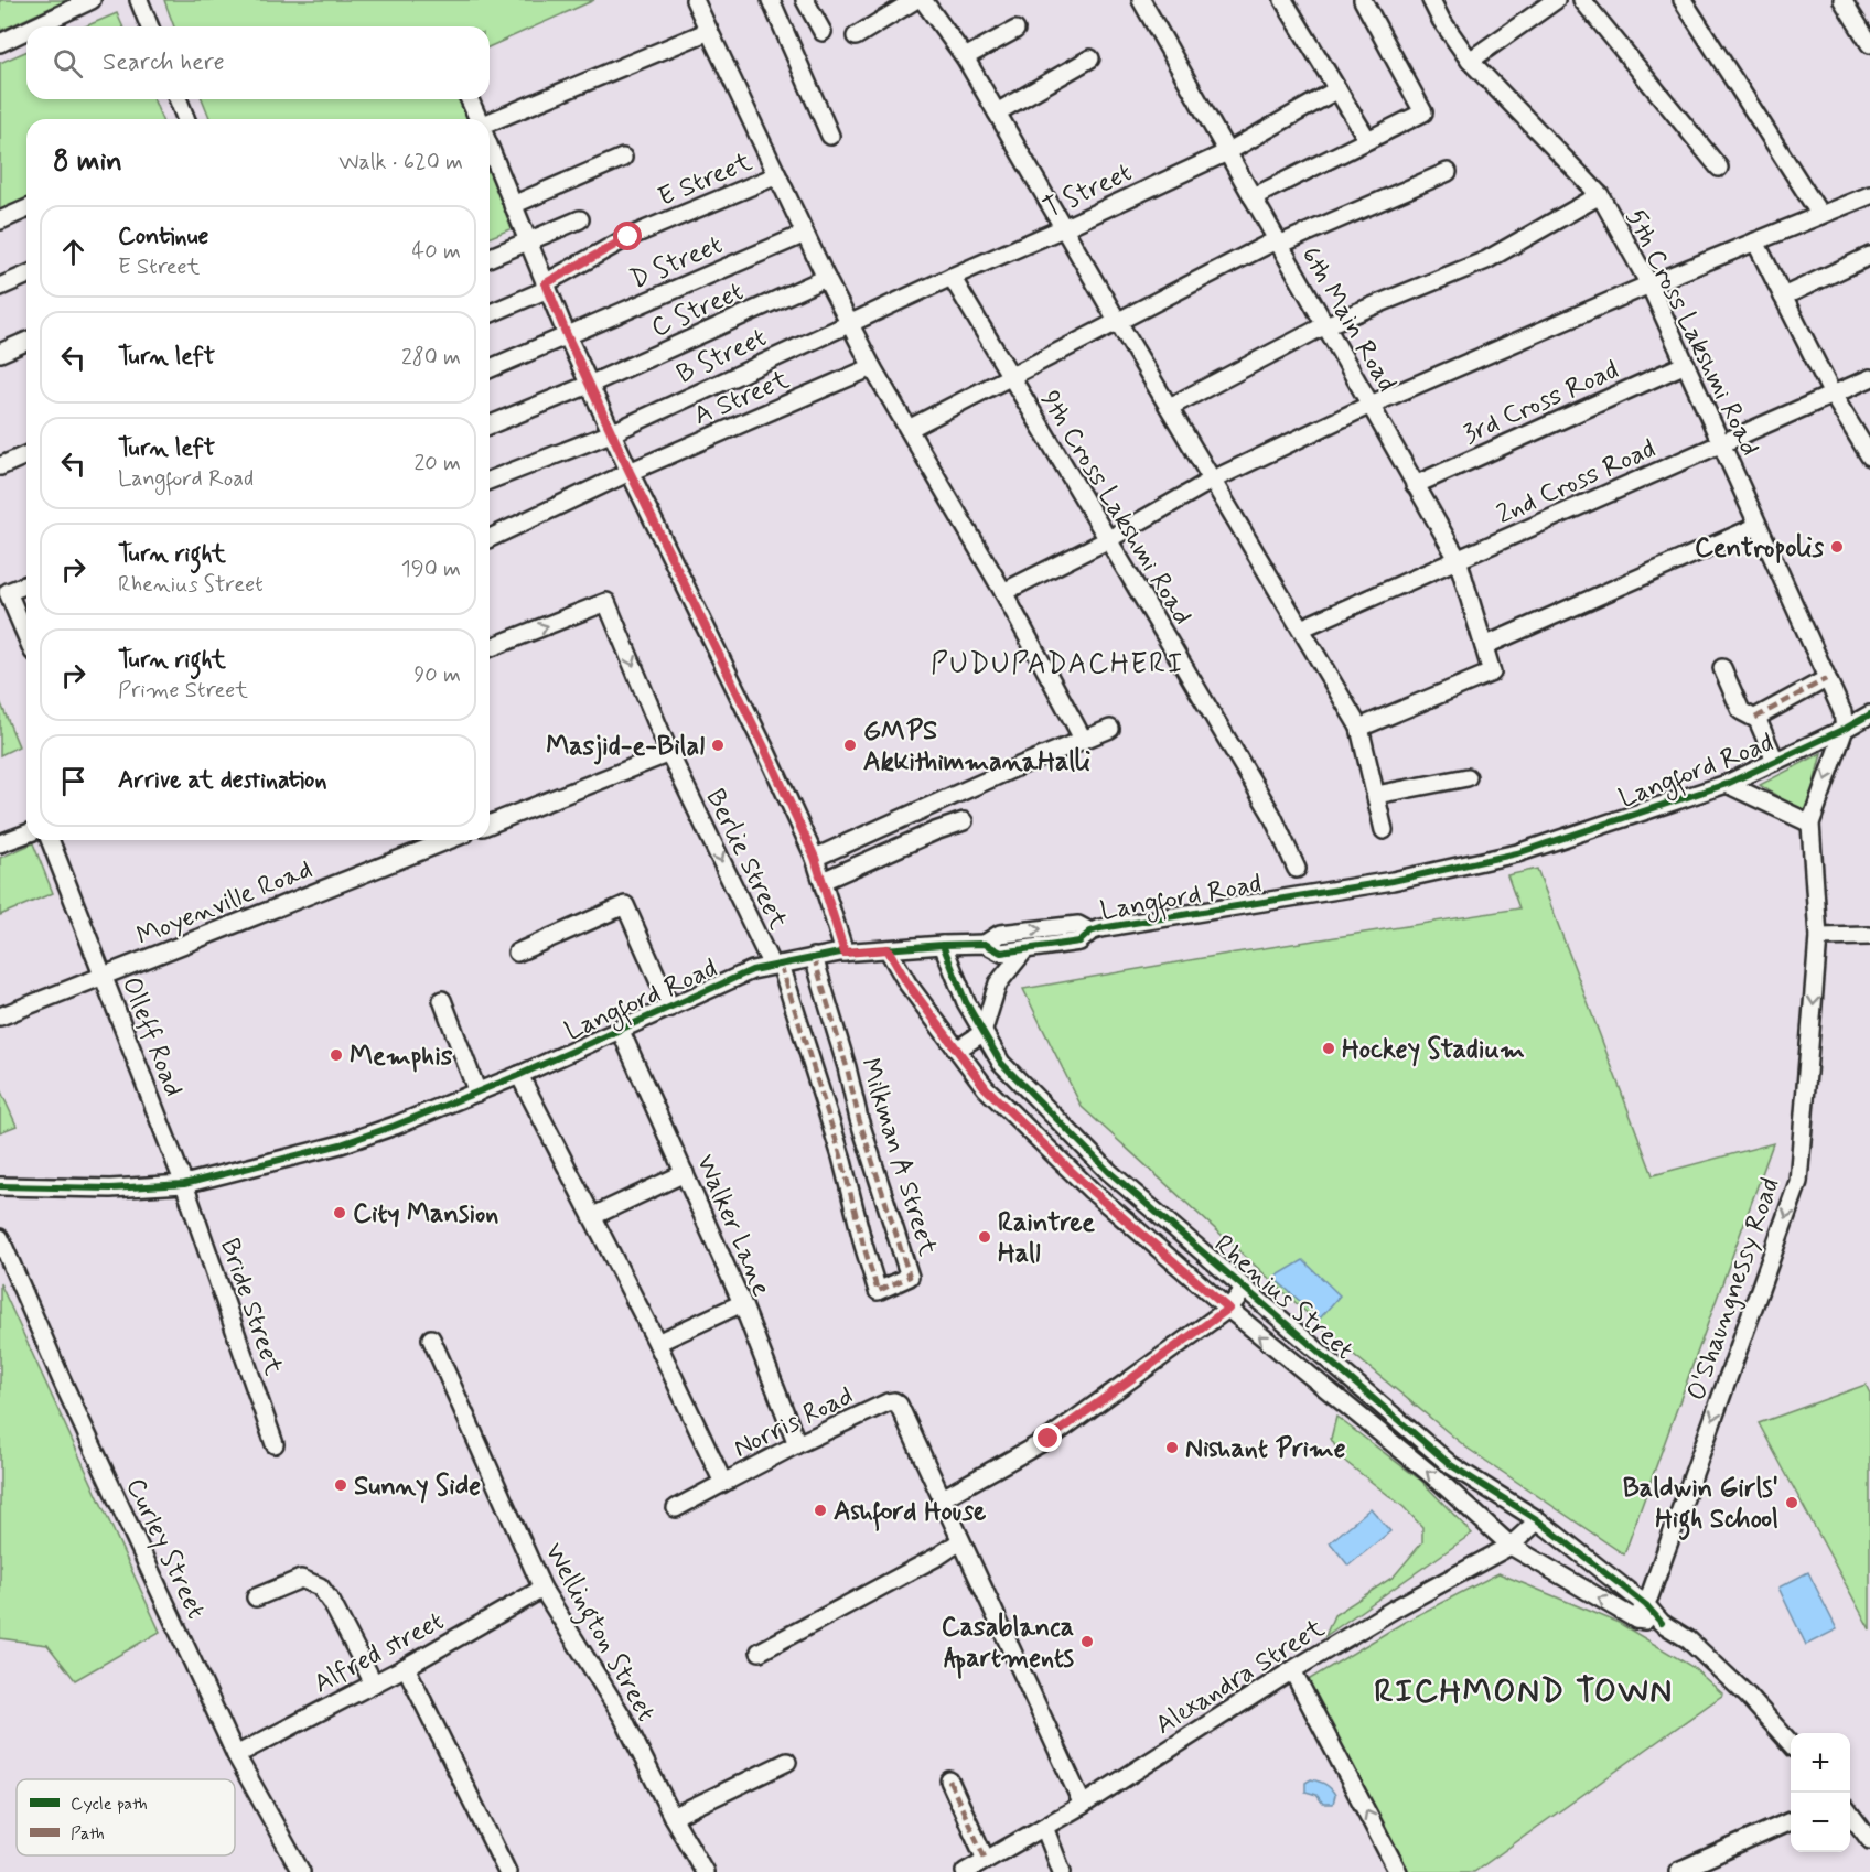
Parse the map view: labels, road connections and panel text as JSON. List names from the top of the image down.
{
  "streets": {
    "street": [
      "E Street",
      "T Street",
      "D Street",
      "C Street",
      "6th Main Road",
      "5th Cross Lakshmi Road",
      "B Street",
      "A Street",
      "3rd Cross Road",
      "2nd Cross Road",
      "9th Cross Lakshmi Road",
      "Langford Road",
      "Berlie Street",
      "Moyenville Road",
      "Olleff Road",
      "Milkman A Street",
      "Walker Lane",
      "O'Shaungnessy Road",
      "Rhenius Street",
      "Bride Street",
      "Norris Road",
      "Curley Street",
      "Wellington Street",
      "Alfred street",
      "Alexandra Street"
    ]
  },
  "crossings": [
    ["T Street", "6th Main Road"],
    ["T Street", "B Street"],
    ["T Street", "9th Cross Lakshmi Road"],
    ["6th Main Road", "3rd Cross Road"],
    ["6th Main Road", "2nd Cross Road"],
    ["5th Cross Lakshmi Road", "3rd Cross Road"],
    ["5th Cross Lakshmi Road", "2nd Cross Road"],
    ["5th Cross Lakshmi Road", "Langford Road"],
    ["5th Cross Lakshmi Road", "O'Shaungnessy Road"],
    ["Langford Road", "Berlie Street"],
    ["Langford Road", "Olleff Road"],
    ["Langford Road", "Milkman A Street"],
    ["Langford Road", "Walker Lane"],
    ["Langford Road", "O'Shaungnessy Road"],
    ["Langford Road", "Rhenius Street"],
    ["Langford Road", "Bride Street"],
    ["Langford Road", "Norris Road"],
    ["Berlie Street", "Milkman A Street"],
    ["Moyenville Road", "Olleff Road"],
    ["Olleff Road", "Bride Street"],
    ["Walker Lane", "Norris Road"],
    ["O'Shaungnessy Road", "Rhenius Street"],
    ["Rhenius Street", "Alexandra Street"],
    ["Norris Road", "Alexandra Street"],
    ["Curley Street", "Alfred street"],
    ["Wellington Street", "Alfred street"]
  ],
  "one_way": ["O'Shaungnessy Road"],
  "districts": ["PUDUPADACHERI", "RICHMOND TOWN"],
  "places": [
    "Centropolis",
    "Masjid-e-Bilal",
    "GMPS AkkithimmanaHalli",
    "Hockey Stadium",
    "Memphis",
    "City Mansion",
    "Raintree Hall",
    "Nishant Prime",
    "Sunny Side",
    "Baldwin Girls' High School",
    "Ashford House",
    "Casablanca Apartments"
  ],
  "legend": ["Cycle path", "Path"],
  "page": {
    "search": "Search here",
    "heading": ["8 min", "Walk · 620 m"],
    "list": [
      ["Continue", "E Street", "40 m"],
      ["Turn left", "280 m"],
      ["Turn left", "Langford Road", "20 m"],
      ["Turn right", "Rhenius Street", "190 m"],
      ["Turn right", "Prime Street", "90 m"],
      "Arrive at destination"
    ],
    "map_buttons": ["+", "−"]
  }
}
